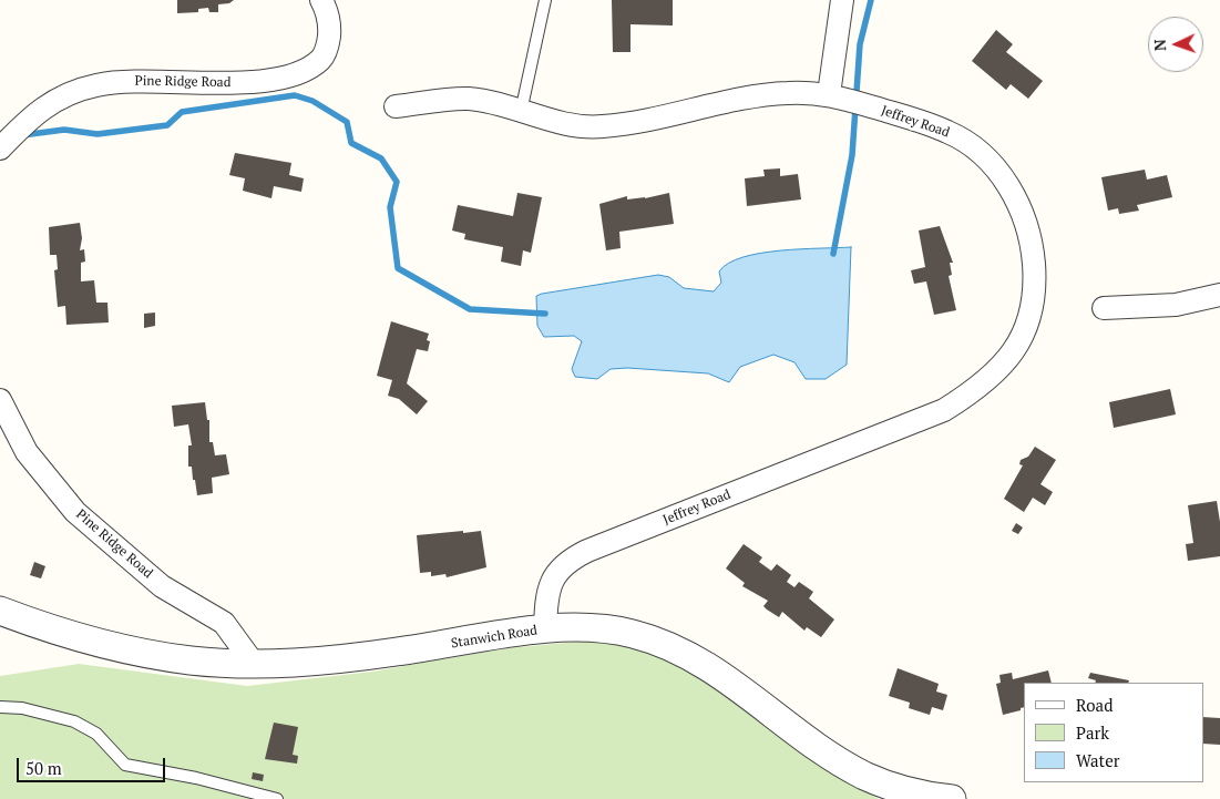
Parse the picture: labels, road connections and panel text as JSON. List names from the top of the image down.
{
  "streets": {
    "street": ["Pine Ridge Road", "Jeffrey Road", "Stanwich Road"]
  },
  "crossings": [
    ["Pine Ridge Road", "Stanwich Road"],
    ["Jeffrey Road", "Stanwich Road"]
  ],
  "legend": ["Road", "Park", "Water"],
  "scale_bar": "50 m",
  "north": "left"
}
